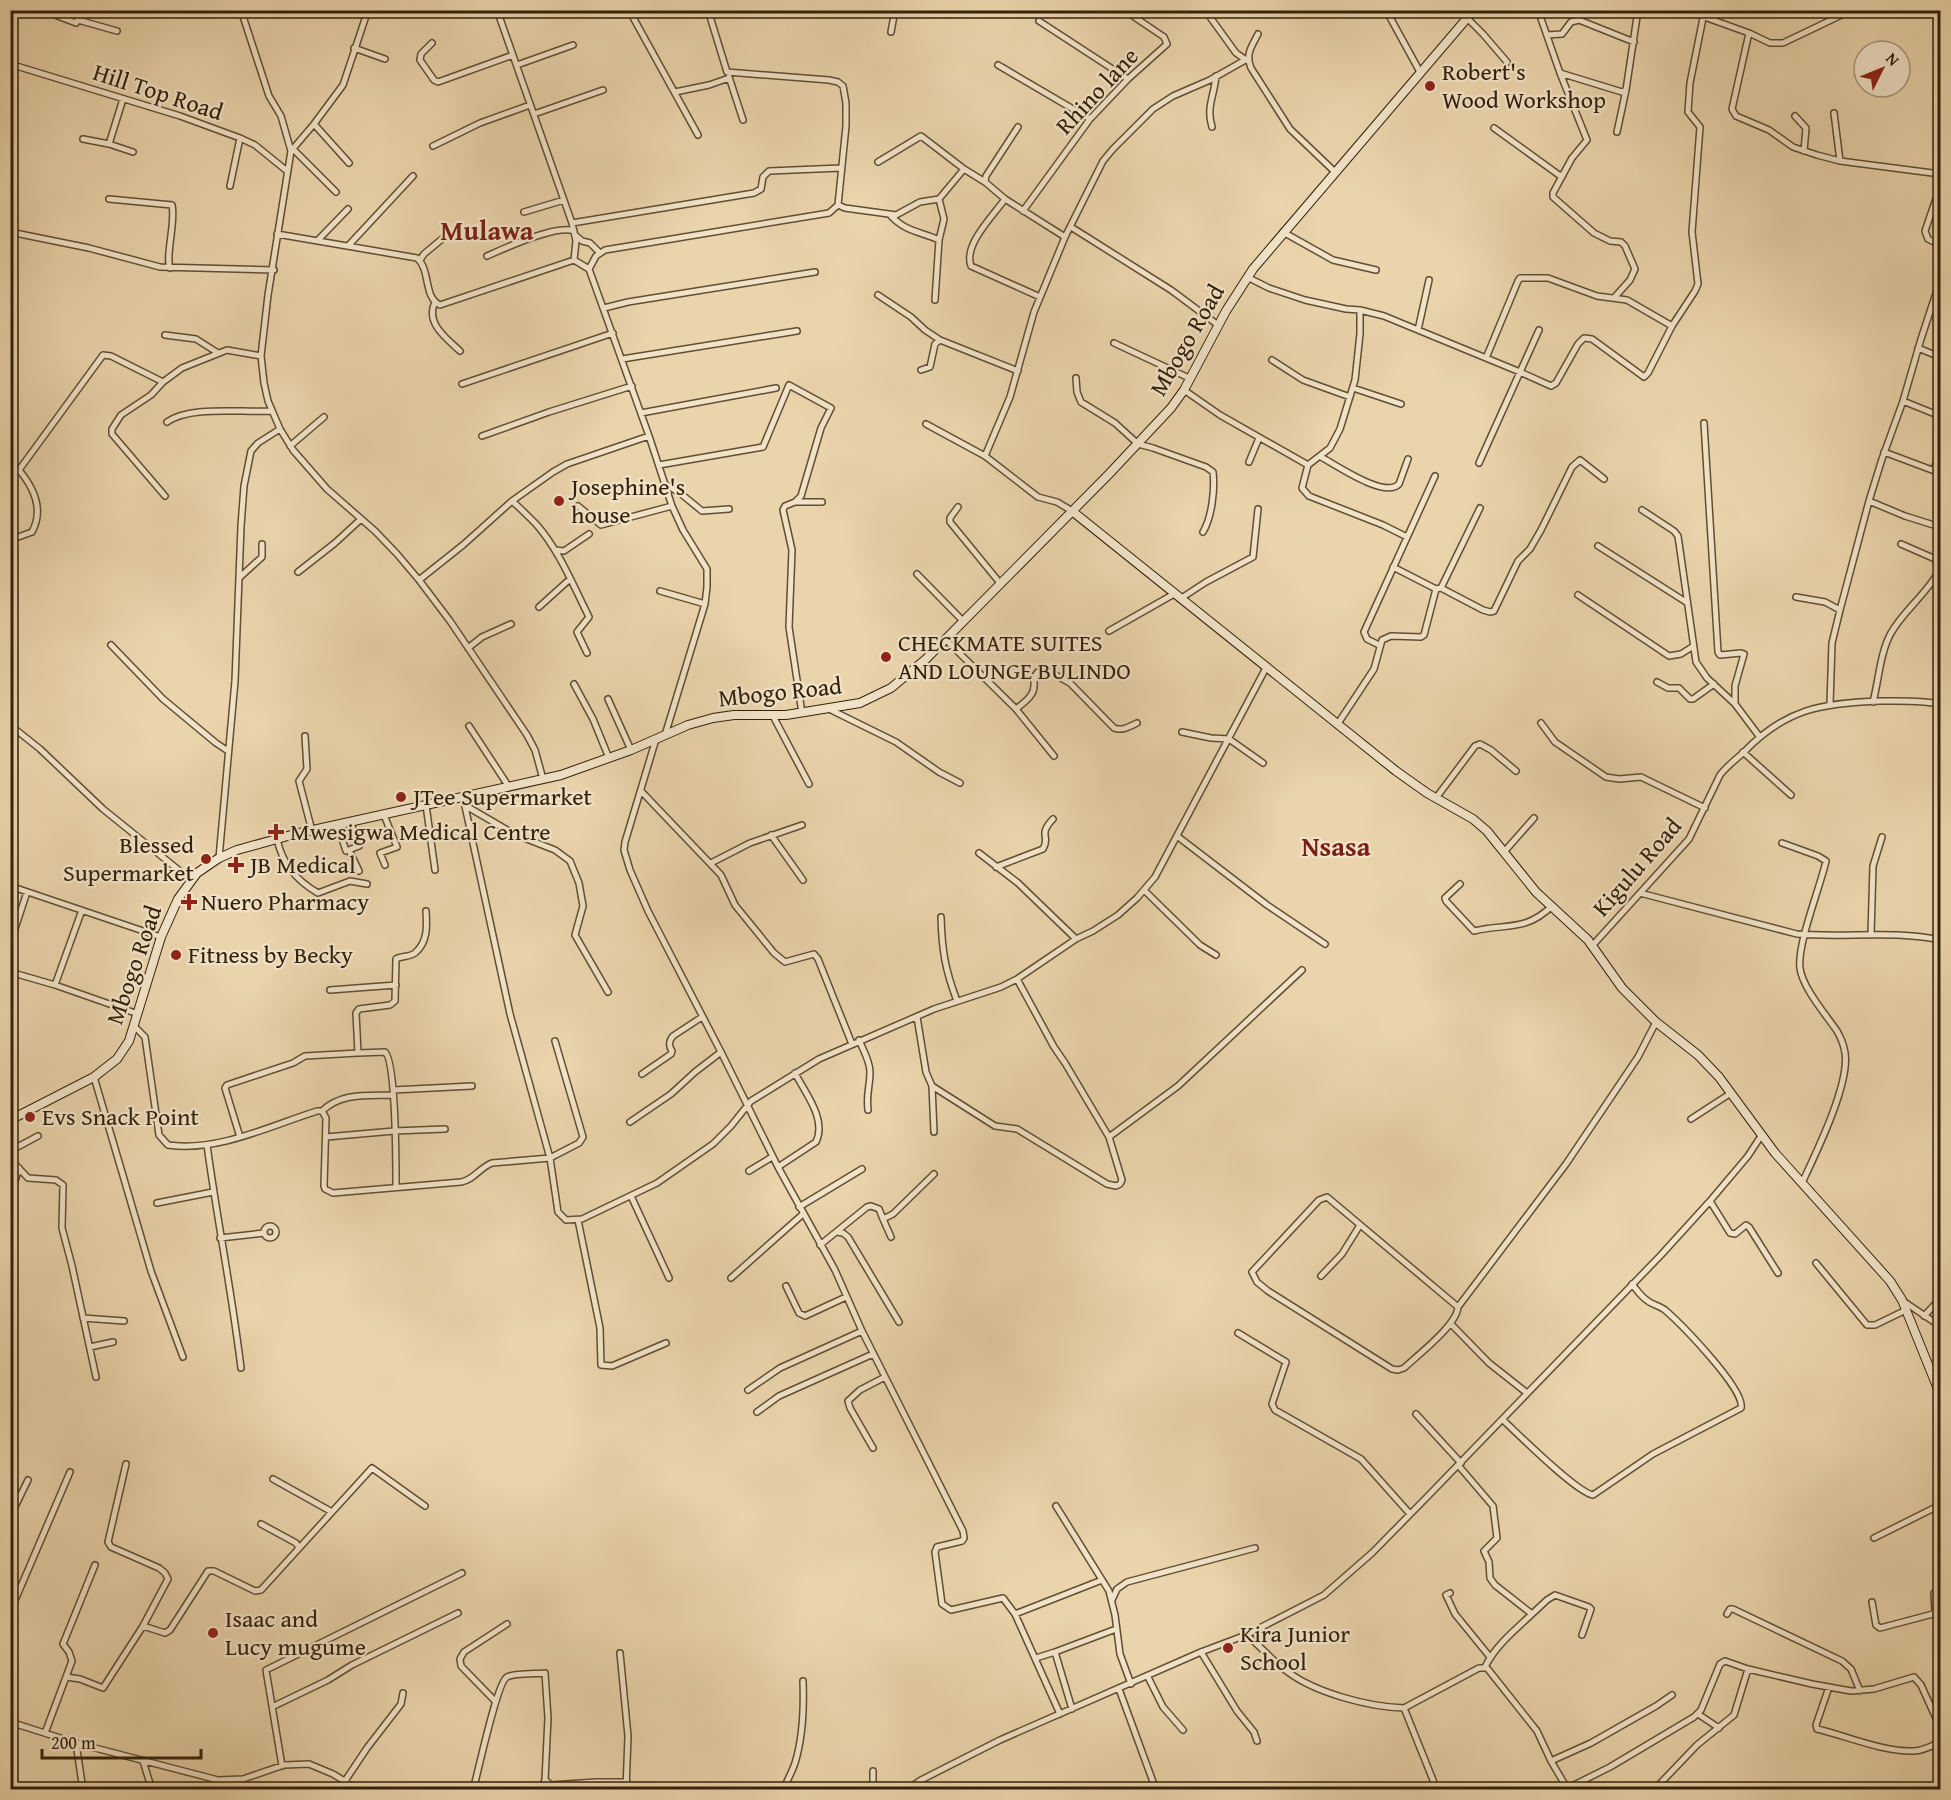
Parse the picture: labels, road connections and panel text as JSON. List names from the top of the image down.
{
  "streets": {
    "main road": ["Mbogo Road"],
    "street": ["Rhino lane", "Hill Top Road", "Kigulu Road"]
  },
  "districts": ["Mulawa", "Nsasa"],
  "places": {
    "other": [
      "Robert's Wood Workshop",
      "Josephine's house",
      "CHECKMATE SUITES AND LOUNGE BULINDO",
      "JTee Supermarket",
      "Blessed Supermarket",
      "Fitness by Becky",
      "Evs Snack Point",
      "Isaac and Lucy mugume",
      "Kira Junior School"
    ],
    "health": ["Mwesigwa Medical Centre", "JB Medical", "Nuero Pharmacy"]
  },
  "scale_bar": "200 m",
  "north": "top right"
}
